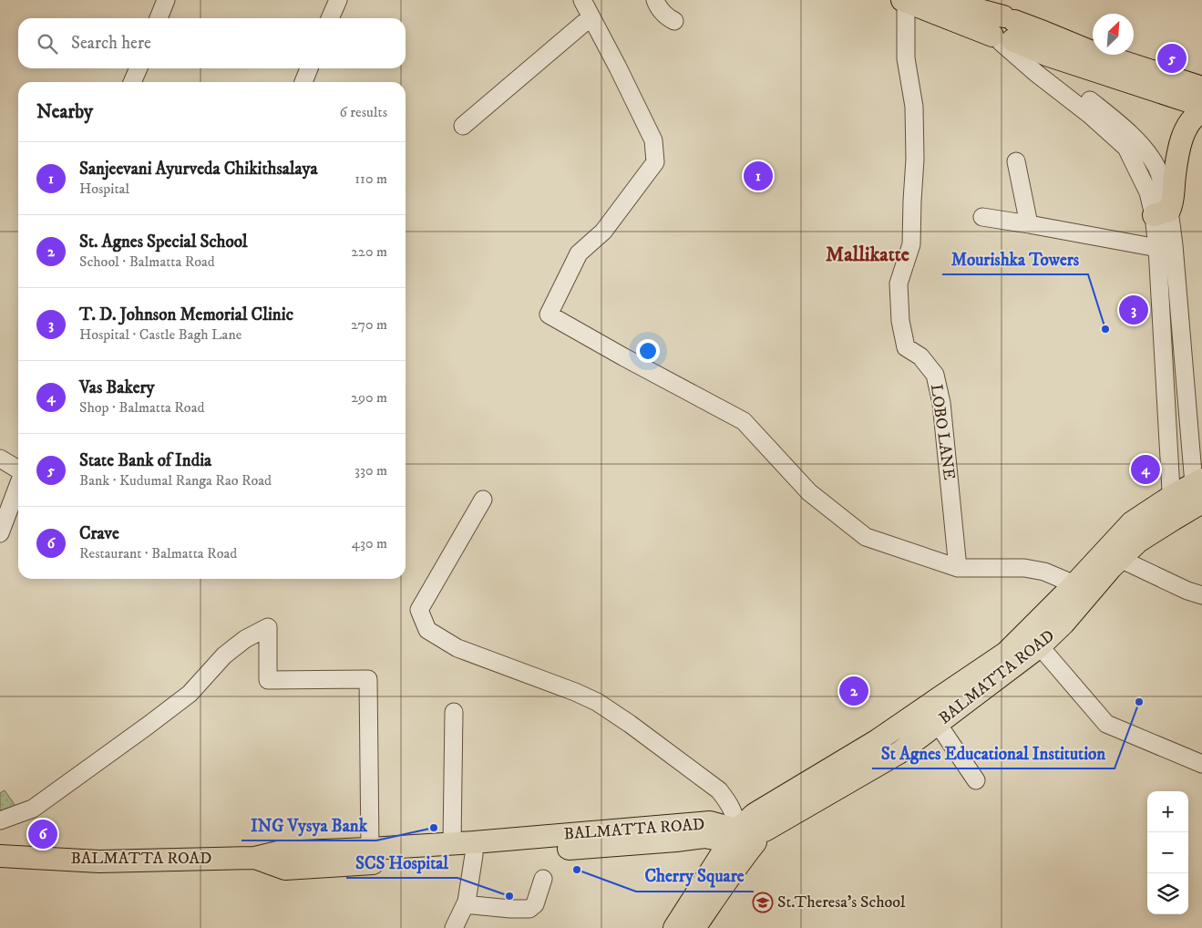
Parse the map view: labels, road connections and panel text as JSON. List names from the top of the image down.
{
  "streets": {
    "main road": ["BALMATTA ROAD"],
    "street": ["LOBO LANE"]
  },
  "districts": ["Mallikatte"],
  "places": {
    "other": [
      "Mourishka Towers",
      "St Agnes Educational Institution",
      "ING Vysya Bank",
      "Cherry Square",
      "SCS Hospital"
    ],
    "school or university": ["St.Theresa's School"]
  },
  "north": "top right",
  "page": {
    "search": "Search here",
    "pins": [
      "5",
      "1",
      "3",
      "4",
      "2",
      "6"
    ],
    "heading": ["Nearby", "6 results"],
    "list": [
      {
        "mark": "1",
        "name": "Sanjeevani Ayurveda Chikithsalaya",
        "note": "Hospital",
        "value": "110 m"
      },
      {
        "mark": "2",
        "name": "St. Agnes Special School",
        "note": "School · Balmatta Road",
        "value": "220 m"
      },
      {
        "mark": "3",
        "name": "T. D. Johnson Memorial Clinic",
        "note": "Hospital · Castle Bagh Lane",
        "value": "270 m"
      },
      {
        "mark": "4",
        "name": "Vas Bakery",
        "note": "Shop · Balmatta Road",
        "value": "290 m"
      },
      {
        "mark": "5",
        "name": "State Bank of India",
        "note": "Bank · Kudumal Ranga Rao Road",
        "value": "330 m"
      },
      {
        "mark": "6",
        "name": "Crave",
        "note": "Restaurant · Balmatta Road",
        "value": "430 m"
      }
    ],
    "map_buttons": ["+", "−"]
  }
}
